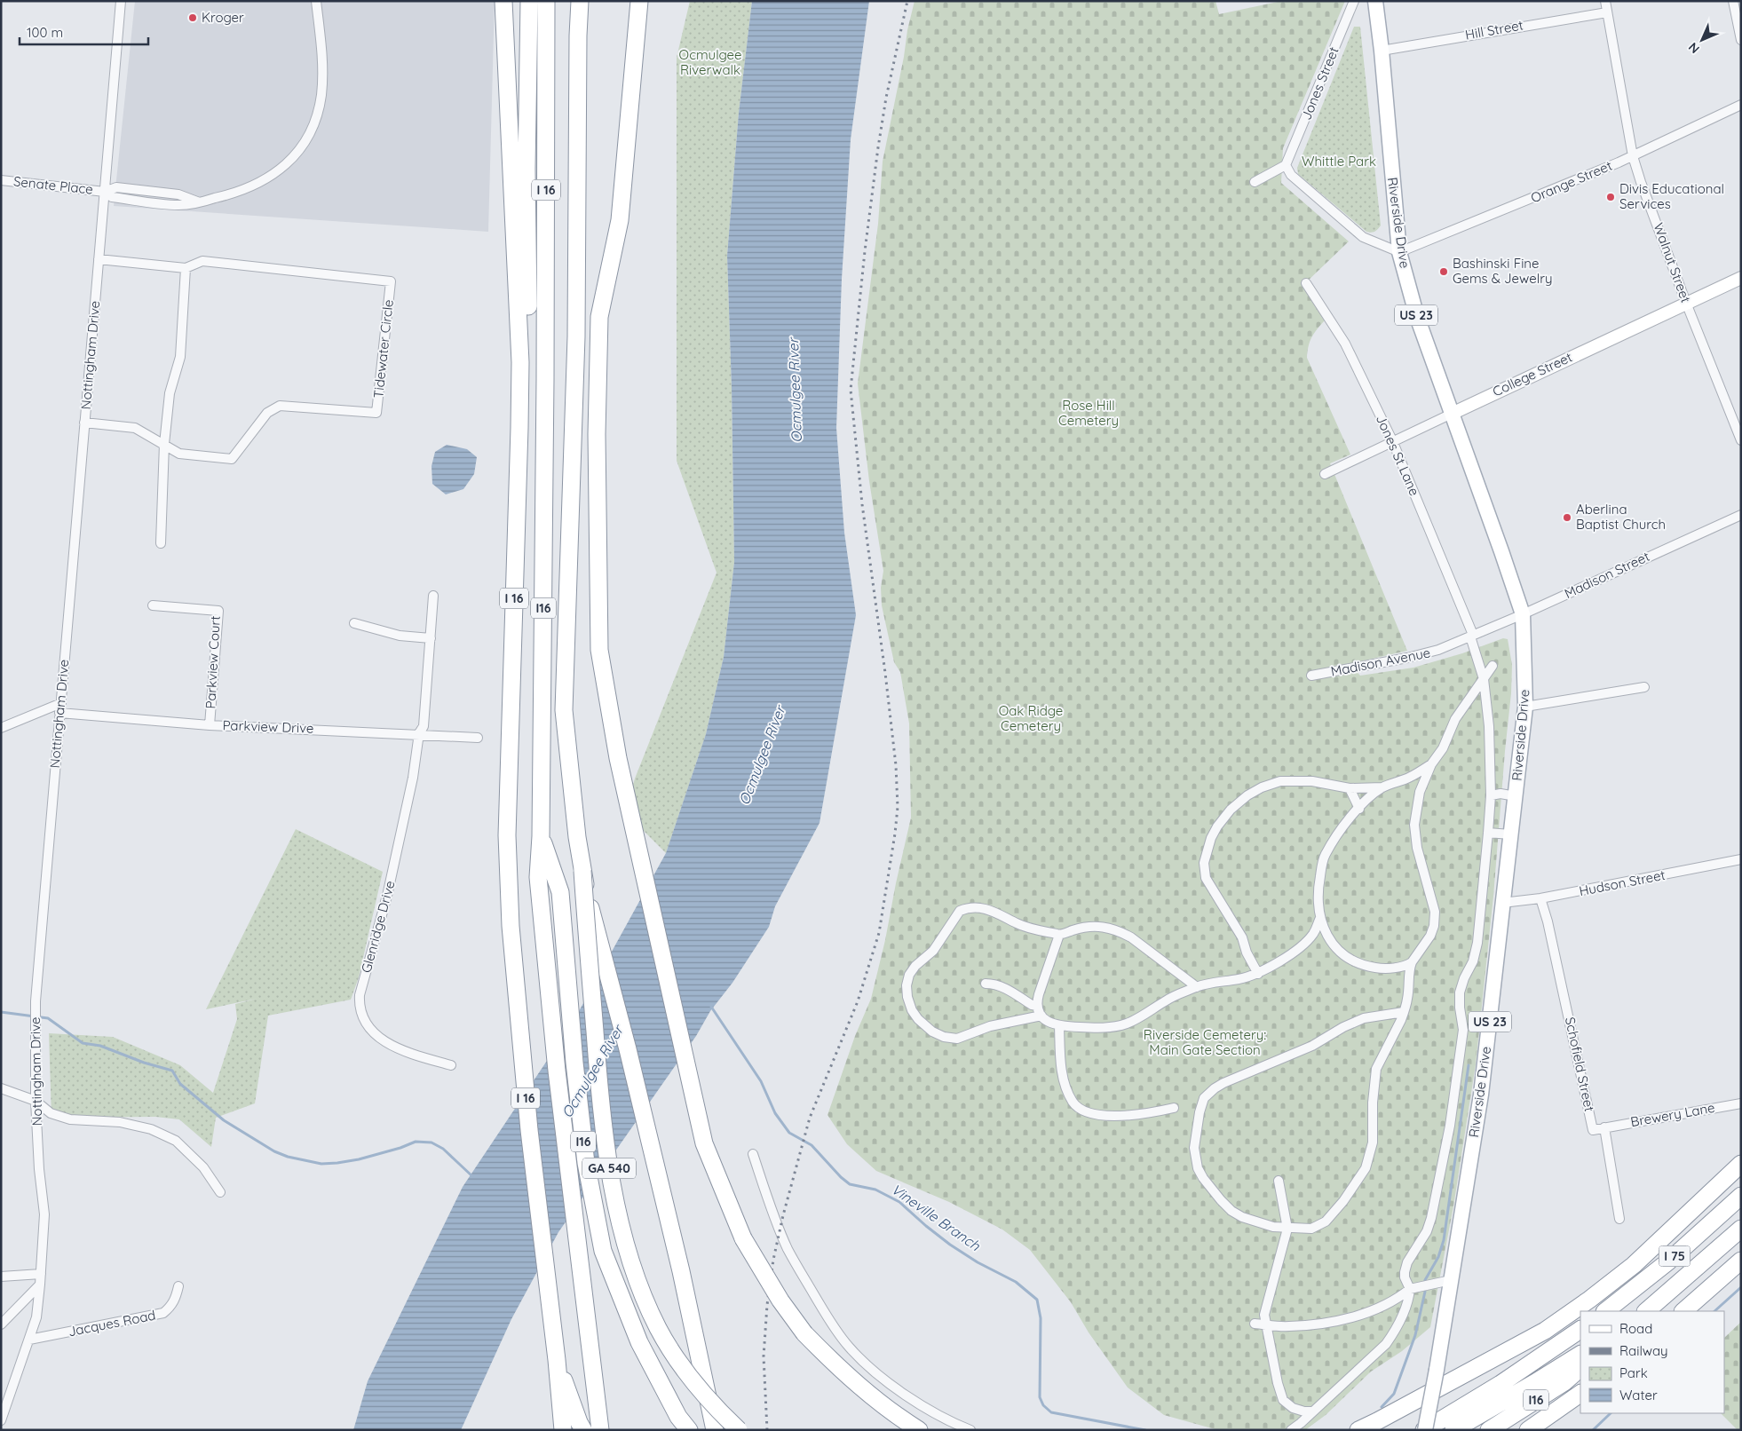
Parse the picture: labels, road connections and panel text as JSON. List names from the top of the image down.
{
  "streets": {
    "highway": [
      "I 16",
      "I16",
      "GA 540",
      "I 75"
    ],
    "main road": ["Riverside Drive", "US 23"],
    "street": [
      "Hill Street",
      "Jones Street",
      "Orange Street",
      "Senate Place",
      "Walnut Street",
      "Tidewater Circle",
      "Nottingham Drive",
      "College Street",
      "Jones St Lane",
      "Madison Street",
      "Parkview Court",
      "Madison Avenue",
      "Parkview Drive",
      "Hudson Street",
      "Glenridge Drive",
      "Schofield Street",
      "Brewery Lane",
      "Jacques Road"
    ]
  },
  "crossings": [
    ["Hill Street", "Riverside Drive"],
    ["Hill Street", "Walnut Street"],
    ["Orange Street", "Riverside Drive"],
    ["Orange Street", "Walnut Street"],
    ["Senate Place", "Nottingham Drive"],
    ["I 16", "I16"],
    ["I 16", "GA 540"],
    ["Riverside Drive", "College Street"],
    ["Riverside Drive", "Madison Street"],
    ["Riverside Drive", "Hudson Street"],
    ["Walnut Street", "College Street"],
    ["Tidewater Circle", "Nottingham Drive"],
    ["Nottingham Drive", "Parkview Drive"],
    ["Nottingham Drive", "Jacques Road"],
    ["College Street", "Jones St Lane"],
    ["Jones St Lane", "Madison Street"],
    ["Jones St Lane", "Madison Avenue"],
    ["Madison Street", "Madison Avenue"],
    ["Parkview Court", "Parkview Drive"],
    ["Parkview Drive", "Glenridge Drive"],
    ["Hudson Street", "Schofield Street"],
    ["Schofield Street", "Brewery Lane"]
  ],
  "water": ["Ocmulgee River", "Vineville Branch"],
  "parks": [
    "Ocmulgee Riverwalk",
    "Whittle Park",
    "Rose Hill Cemetery",
    "Oak Ridge Cemetery",
    "Riverside Cemetery: Main Gate Section"
  ],
  "places": [
    "Kroger",
    "Divis Educational Services",
    "Bashinski Fine Gems & Jewelry",
    "Aberlina Baptist Church"
  ],
  "legend": [
    "Road",
    "Railway",
    "Park",
    "Water"
  ],
  "scale_bar": "100 m",
  "north": "bottom left"
}
